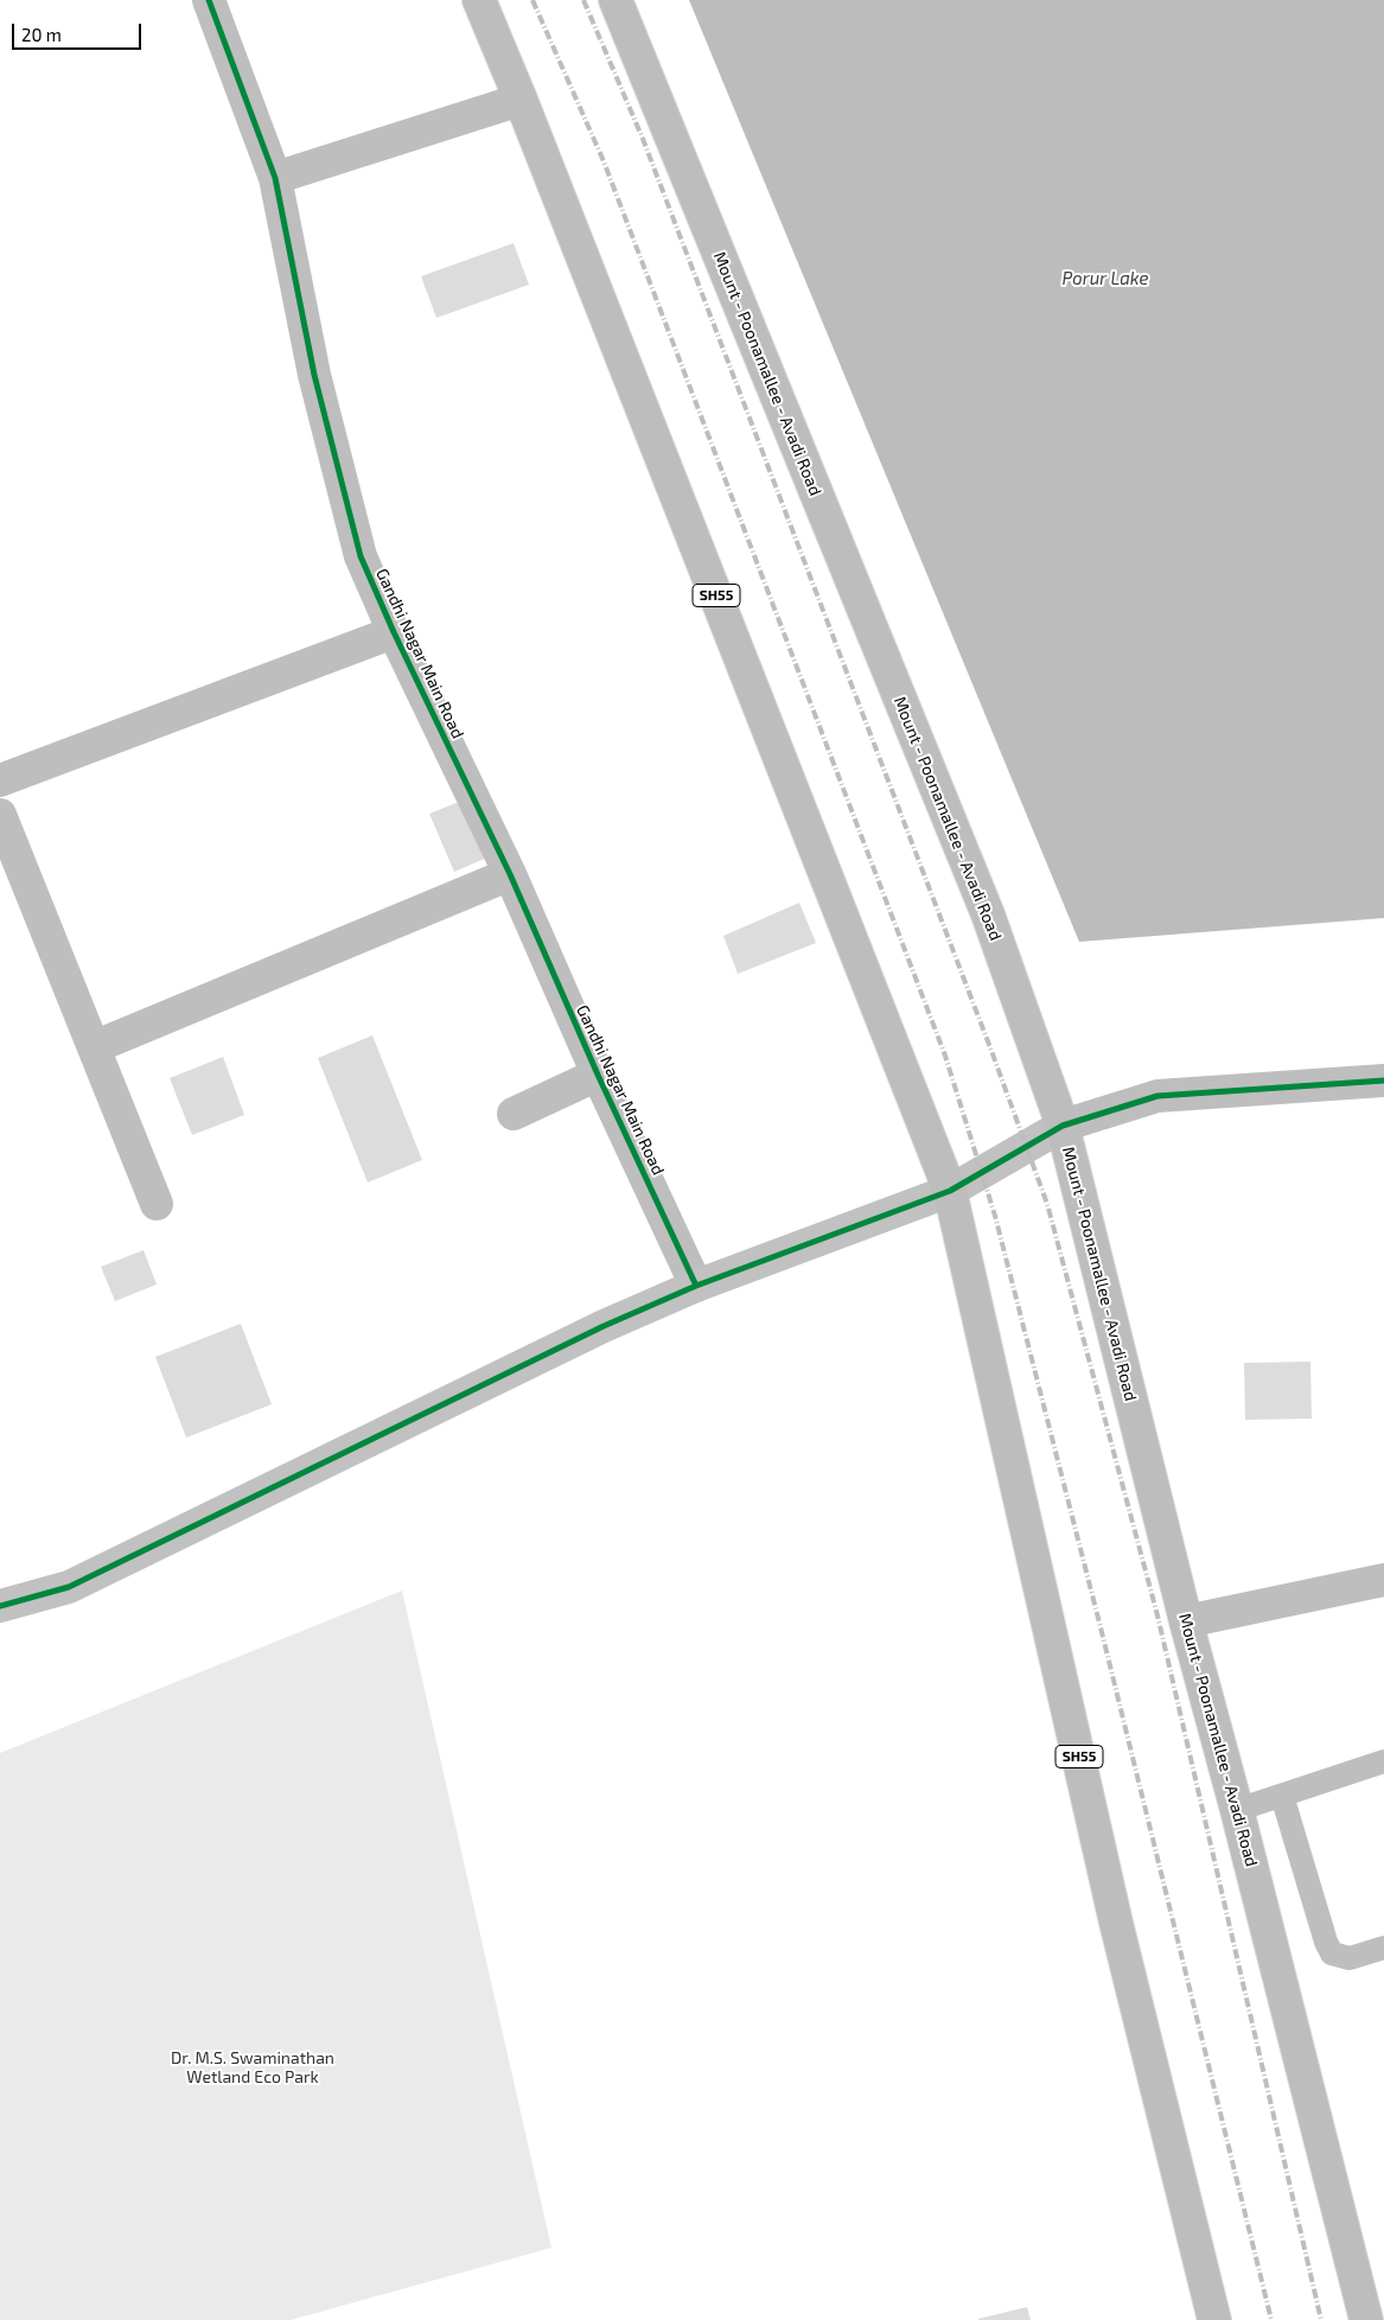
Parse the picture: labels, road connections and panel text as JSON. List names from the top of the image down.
{
  "streets": {
    "main road": ["Mount - Poonamallee - Avadi Road", "SH55"],
    "street": ["Gandhi Nagar Main Road"]
  },
  "water": ["Porur Lake"],
  "parks": ["Dr. M.S. Swaminathan Wetland Eco Park"],
  "scale_bar": "20 m"
}
